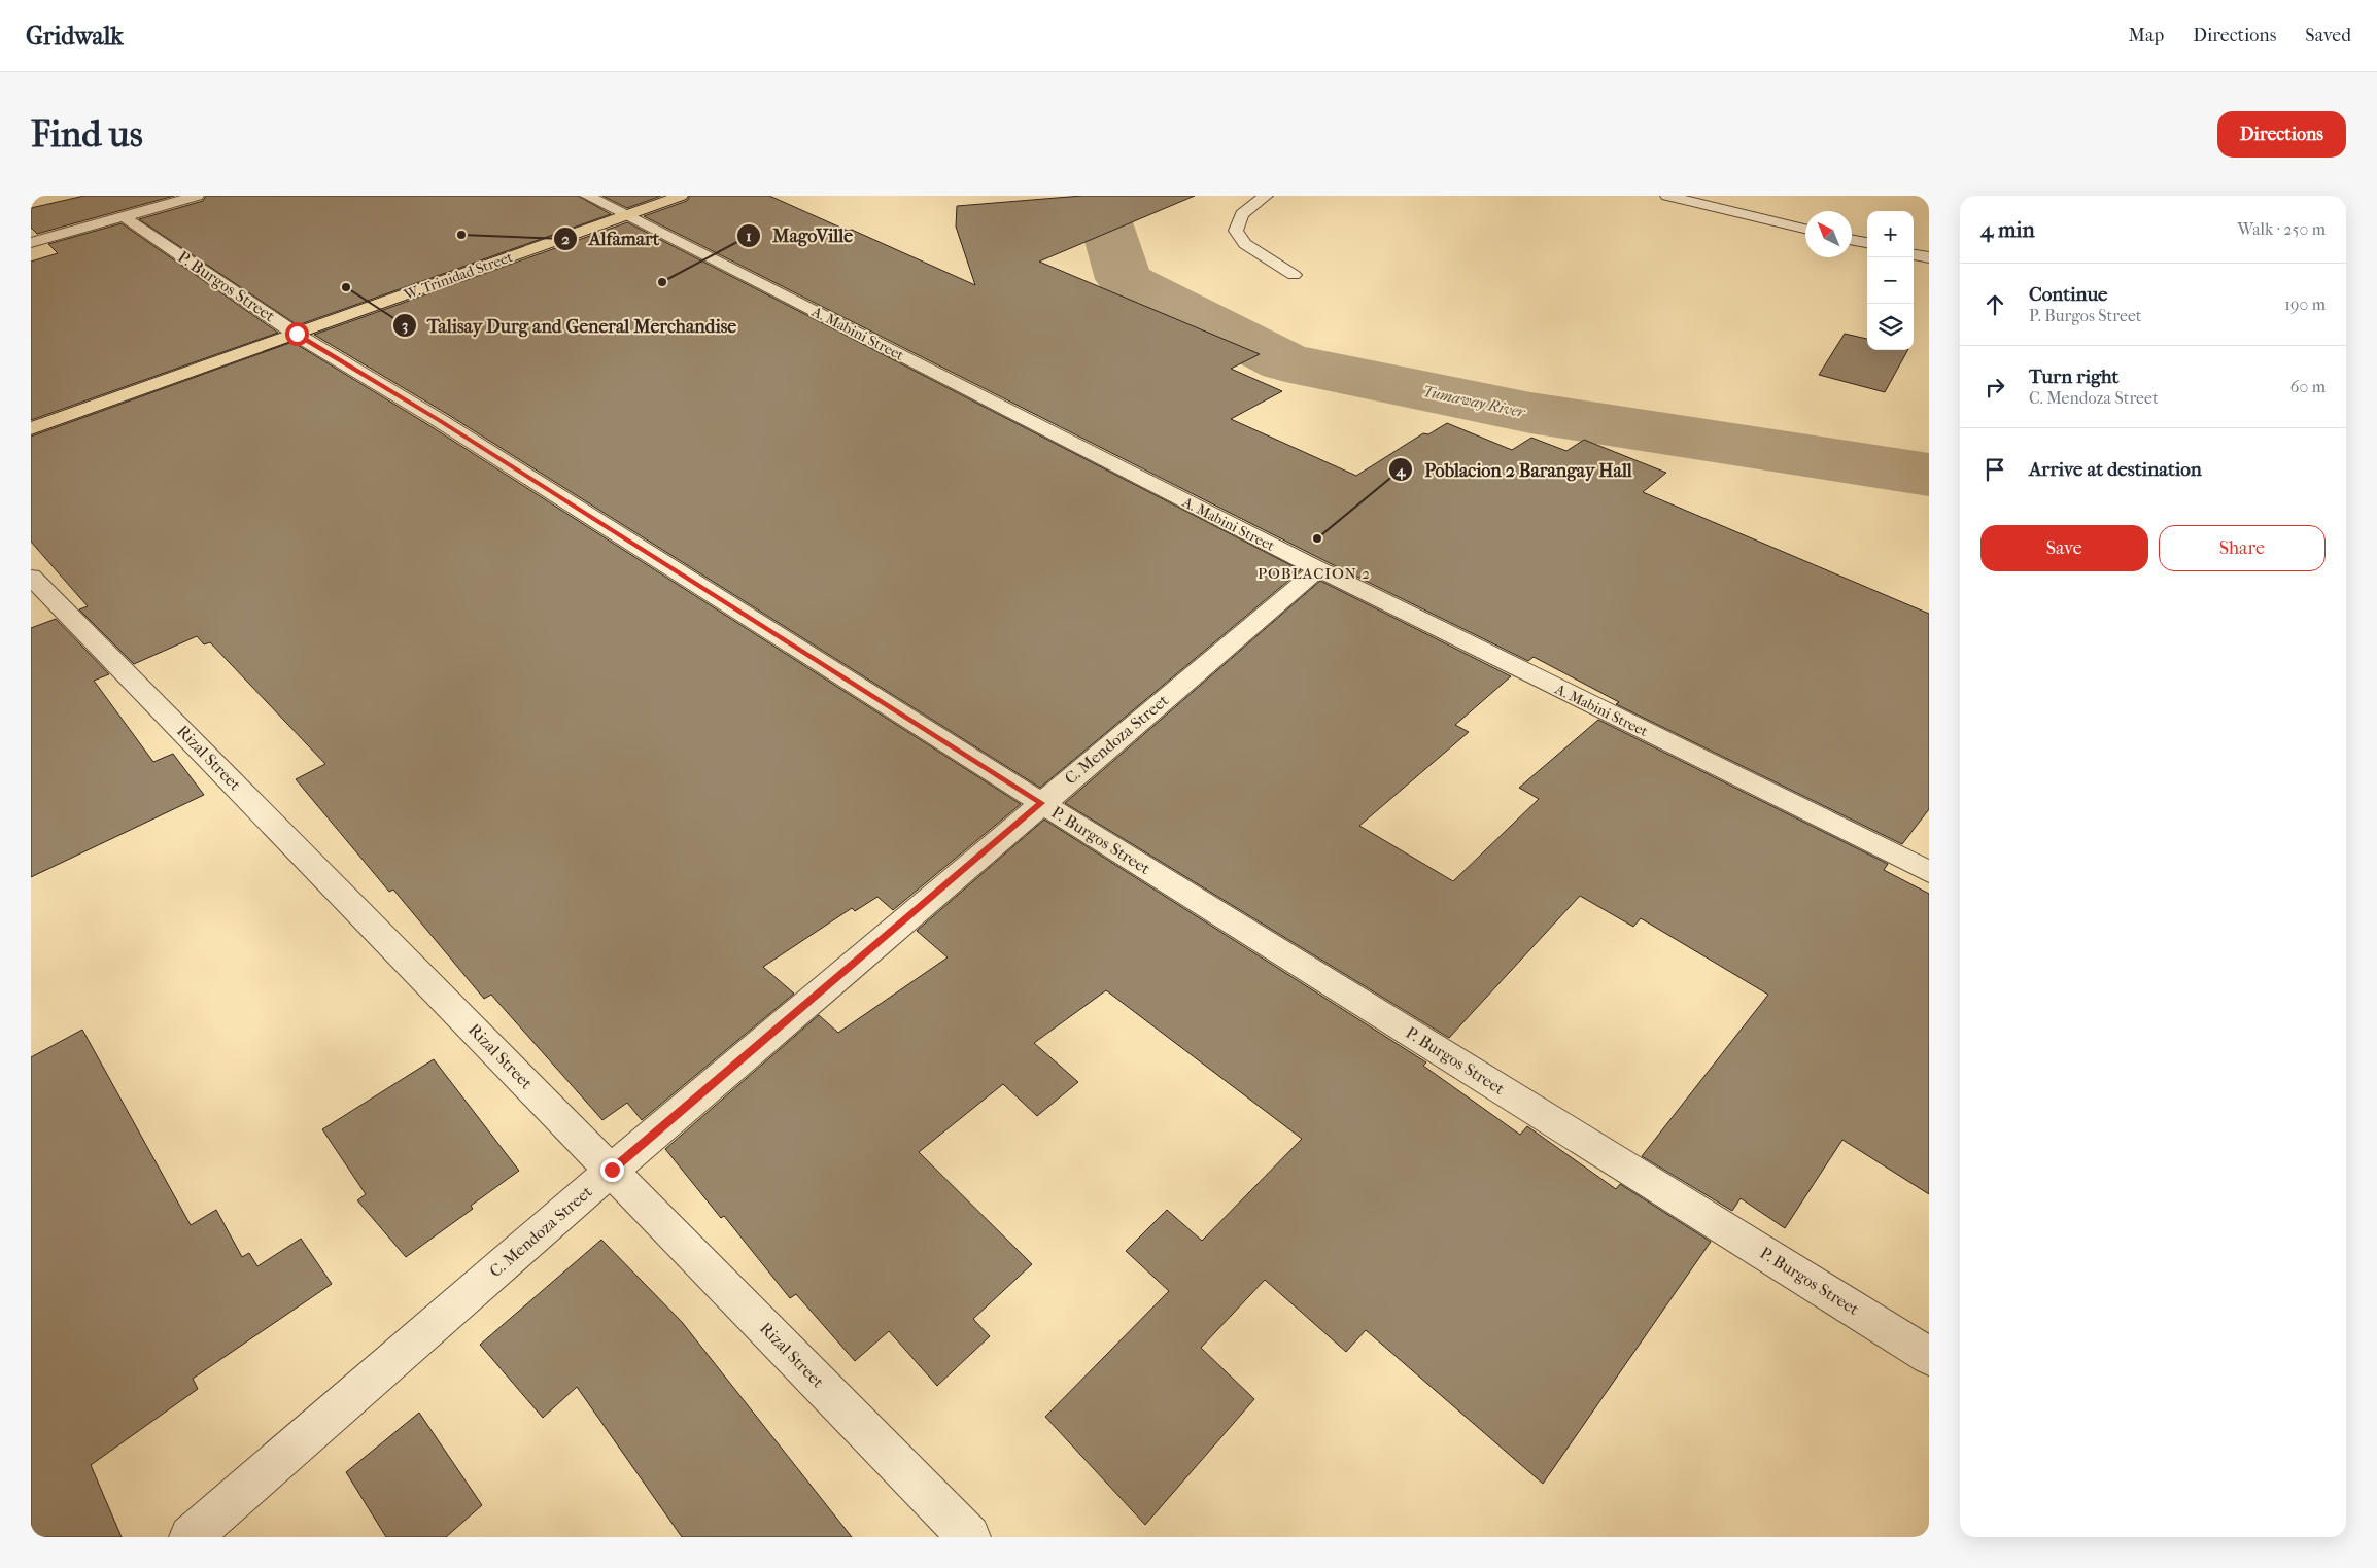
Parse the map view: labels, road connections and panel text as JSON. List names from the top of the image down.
{
  "streets": {
    "main road": ["W. Trinidad Street"],
    "street": [
      "P. Burgos Street",
      "A. Mabini Street",
      "C. Mendoza Street",
      "Rizal Street"
    ]
  },
  "crossings": [
    ["W. Trinidad Street", "P. Burgos Street"],
    ["W. Trinidad Street", "A. Mabini Street"],
    ["P. Burgos Street", "C. Mendoza Street"],
    ["A. Mabini Street", "C. Mendoza Street"],
    ["C. Mendoza Street", "Rizal Street"]
  ],
  "districts": ["POBLACION 2"],
  "water": ["Tumaway River"],
  "places": [
    "Alfamart",
    "MagoVille",
    "Talisay Durg and General Merchandise",
    "Poblacion 2 Barangay Hall"
  ],
  "north": "top left",
  "page": {
    "header": "Gridwalk",
    "nav": ["Map", "Directions", "Saved"],
    "buttons": [
      "Directions",
      ["Save", "Share"]
    ],
    "title": "Find us",
    "heading": ["4 min", "Walk · 250 m"],
    "map_buttons": ["+", "−"],
    "list": [
      ["Continue", "P. Burgos Street", "190 m"],
      ["Turn right", "C. Mendoza Street", "60 m"],
      "Arrive at destination"
    ]
  }
}
